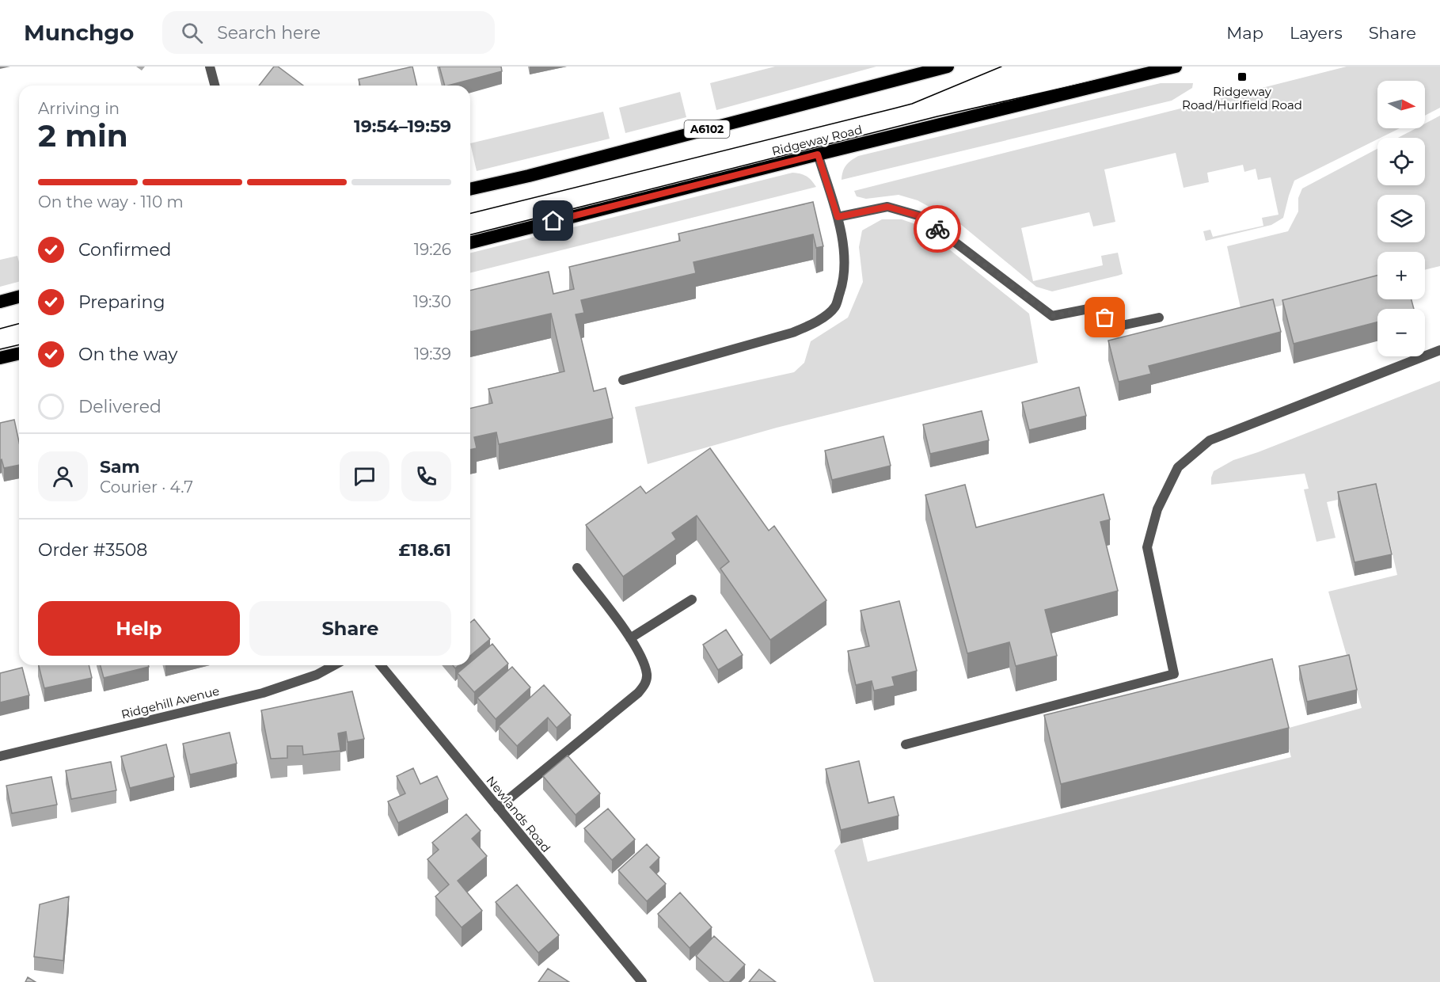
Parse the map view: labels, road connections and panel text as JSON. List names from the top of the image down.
{
  "streets": {
    "highway": ["A6102", "Ridgeway Road"],
    "street": ["Ridgehill Avenue", "Newlands Road"]
  },
  "places": {
    "transit": ["Ridgeway Road/Hurlfield Road"]
  },
  "north": "right",
  "page": {
    "header": "Munchgo",
    "search": "Search here",
    "nav": ["Map", "Layers", "Share"],
    "map_buttons": ["+", "−"],
    "heading": ["2 min", "Arriving in", "19:54–19:59"],
    "panel": [
      "Sam",
      "Courier · 4.7",
      "Order #3508",
      "£18.61"
    ],
    "bar": "On the way · 110 m",
    "list": [
      ["Confirmed", "19:26"],
      ["Preparing", "19:30"],
      ["On the way", "19:39"],
      "Delivered"
    ],
    "buttons": ["Help", "Share"]
  }
}
